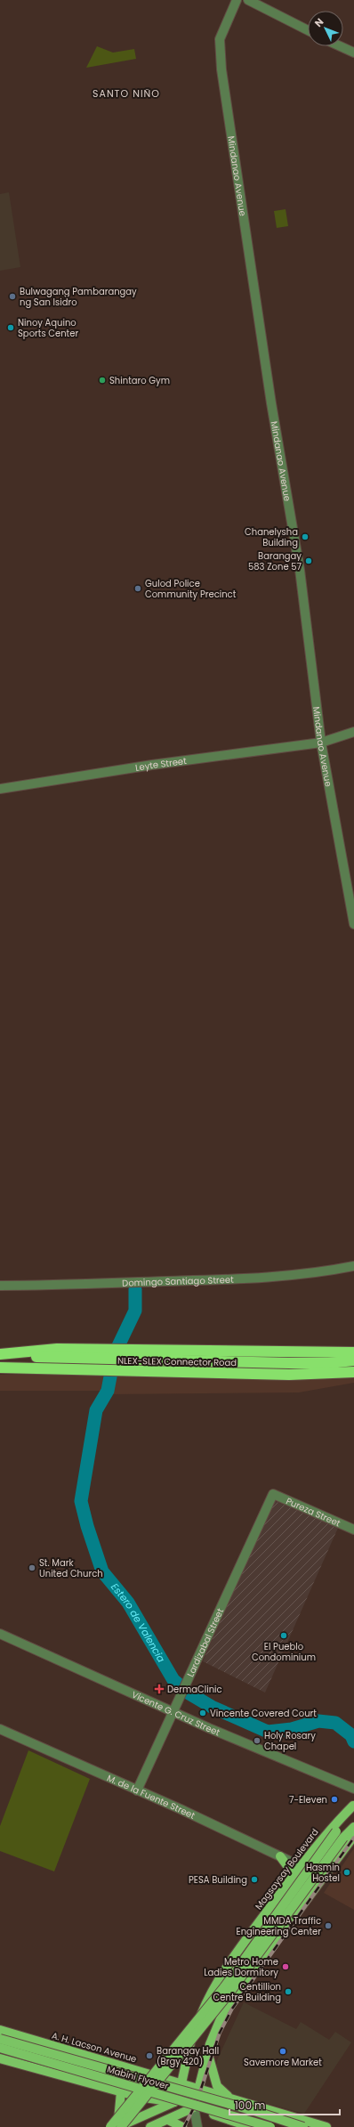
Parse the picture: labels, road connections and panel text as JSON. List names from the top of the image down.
{
  "streets": {
    "highway": ["NLEX-SLEX Connector Road"],
    "main road": ["Magsaysay Boulevard", "A. H. Lacson Avenue", "Mabini Flyover"],
    "street": [
      "Mindanao Avenue",
      "Leyte Street",
      "Domingo Santiago Street",
      "Pureza Street",
      "Lardizabal Street",
      "Vicente G. Cruz Street",
      "M. de la Fuente Street"
    ]
  },
  "crossings": [
    ["Mindanao Avenue", "Leyte Street"],
    ["Pureza Street", "Lardizabal Street"],
    ["Lardizabal Street", "Vicente G. Cruz Street"],
    ["Lardizabal Street", "M. de la Fuente Street"],
    ["M. de la Fuente Street", "Magsaysay Boulevard"],
    ["Magsaysay Boulevard", "A. H. Lacson Avenue"]
  ],
  "districts": ["SANTO NIÑO"],
  "water": ["Estero de Valencia"],
  "places": {
    "other": [
      "Bulwagang Pambarangay ng San Isidro",
      "Ninoy Aquino Sports Center",
      "Shintaro Gym",
      "Chanelysha Building",
      "Barangay 583 Zone 57",
      "Gulod Police Community Precinct",
      "St. Mark United Church",
      "El Pueblo Condominium",
      "Vincente Covered Court",
      "Holy Rosary Chapel",
      "7-Eleven",
      "Hasmin Hostel",
      "PESA Building",
      "MMDA Traffic Engineering Center",
      "Metro Home Ladies Dormitory",
      "Centillion Centre Building",
      "Savemore Market",
      "Barangay Hall (Brgy 420)"
    ],
    "health": ["DermaClinic"]
  },
  "scale_bar": "100 m",
  "north": "top left"
}
